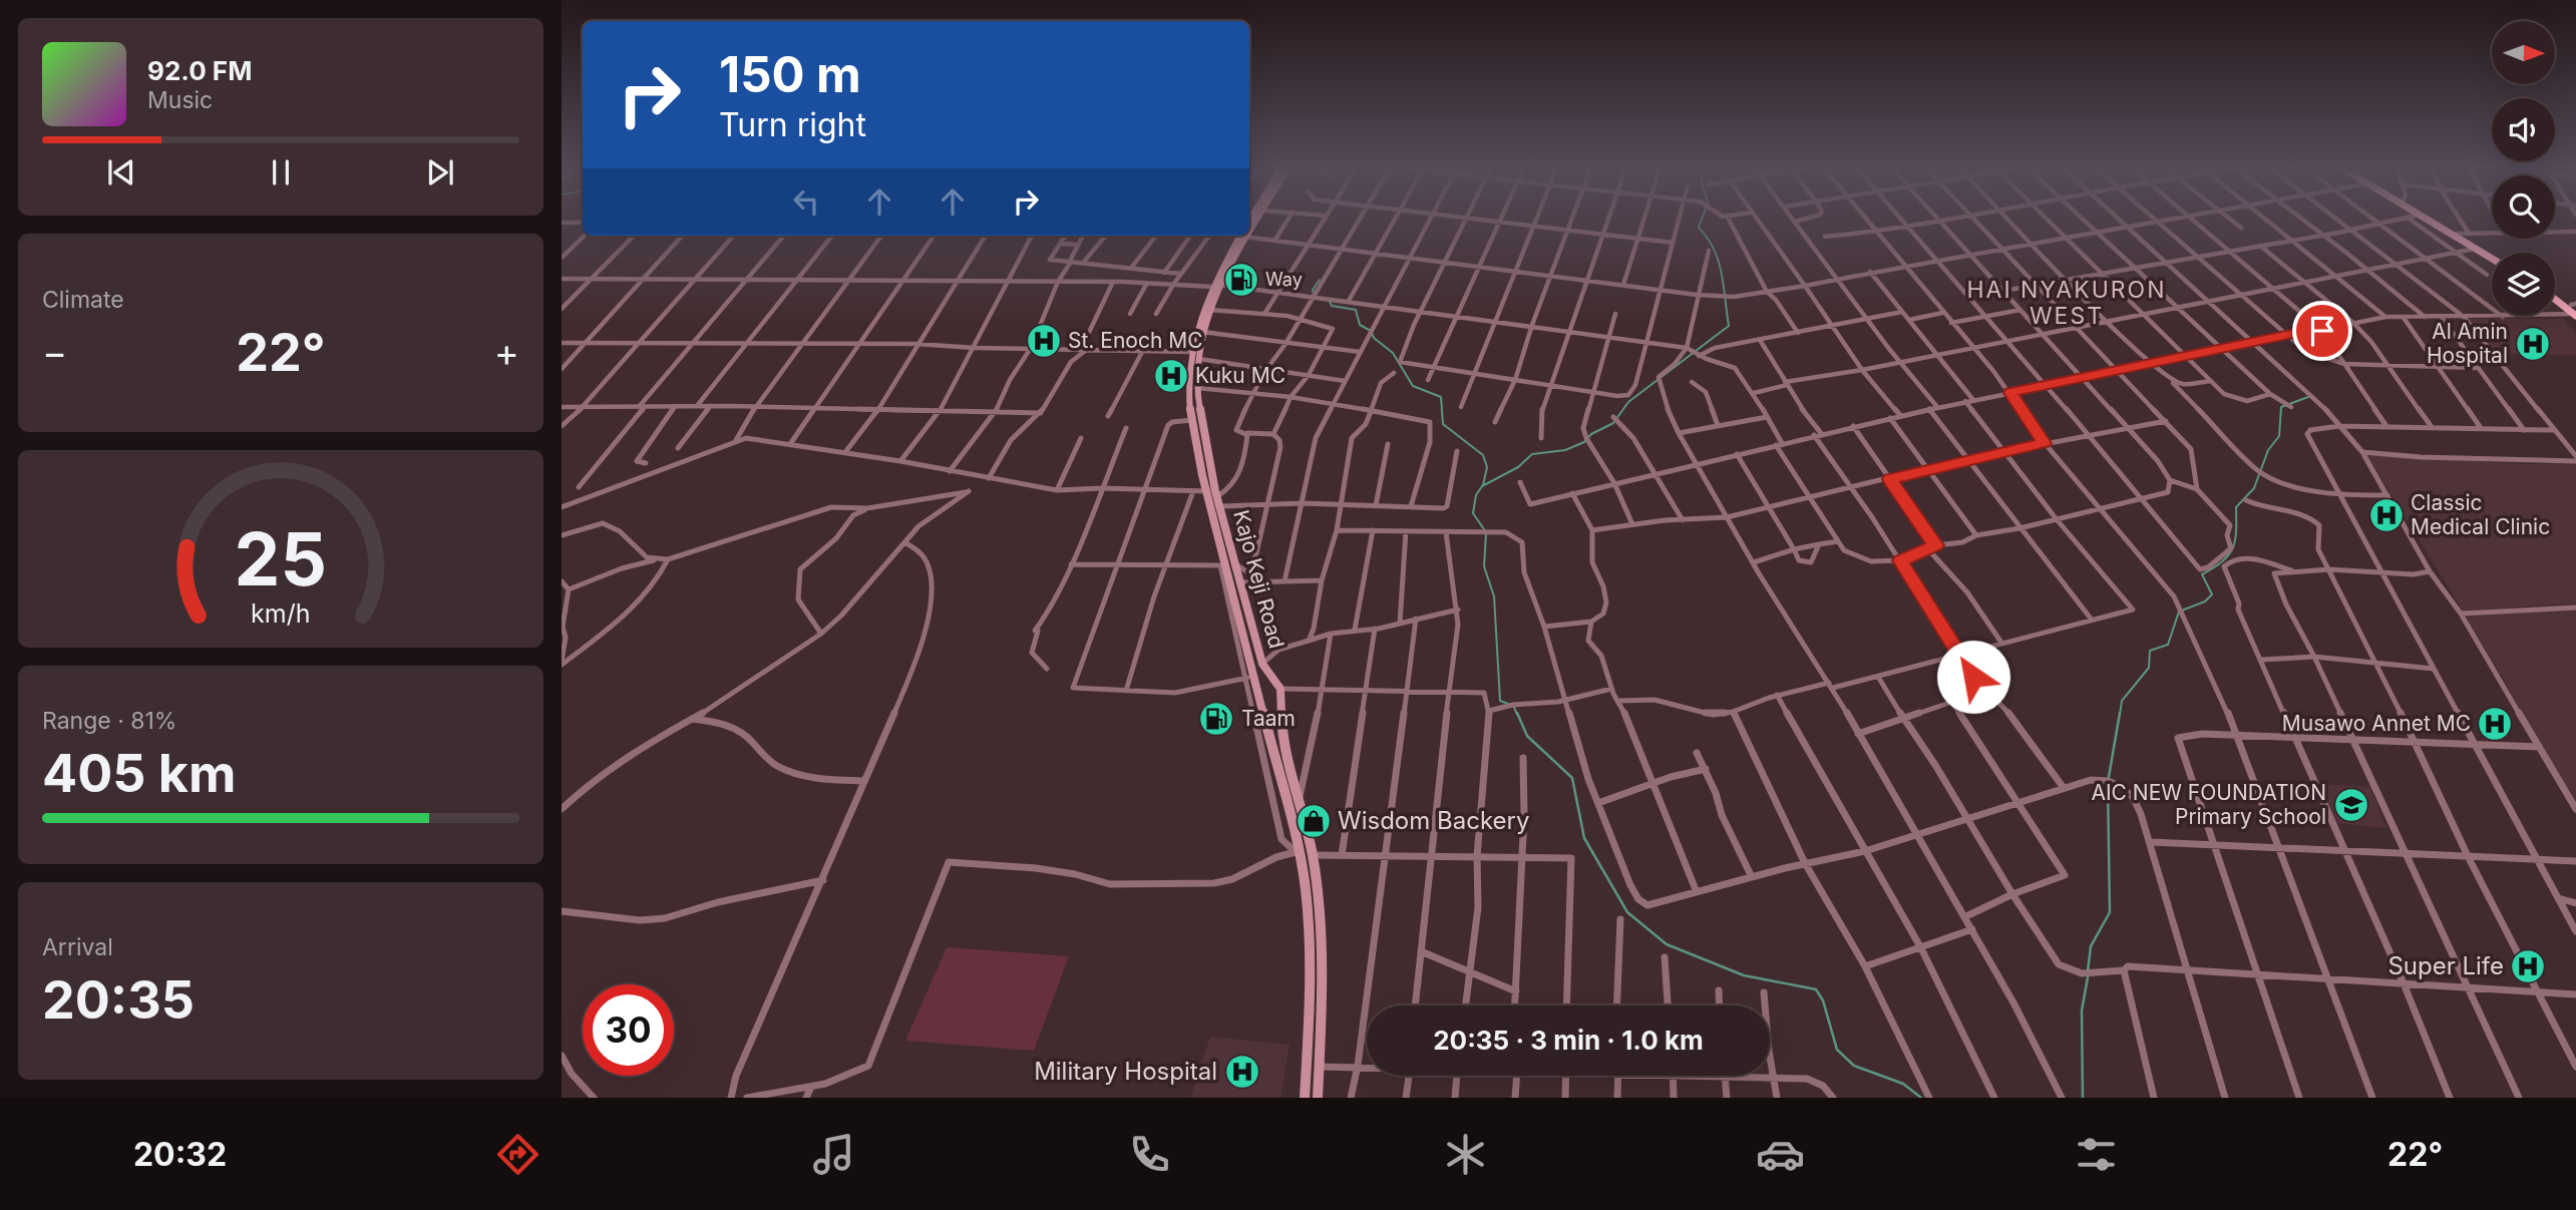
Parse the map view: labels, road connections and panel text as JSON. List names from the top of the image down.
{
  "streets": {
    "main road": ["Kajo Keji Road"]
  },
  "districts": ["HAI NYAKURON WEST"],
  "places": {
    "fuel station": ["Way", "Taam"],
    "hospital": [
      "St. Enoch MC",
      "Al Amin Hospital",
      "Kuku MC",
      "Classic Medical Clinic",
      "Musawo Annet MC",
      "Super Life",
      "Military Hospital"
    ],
    "school or university": ["AIC NEW FOUNDATION Primary School"],
    "shop": ["Wisdom Backery"]
  },
  "north": "right",
  "page": {
    "turn": ["150 m", "Turn right"],
    "song": ["92.0 FM", "Music"],
    "tile": [
      "Climate",
      ["Range · 81%", "405 km"],
      ["Arrival", "20:35"]
    ],
    "heat": ["−", "22°", "+"],
    "limit": "30",
    "trip": "20:35 · 3 min · 1.0 km",
    "tabs": ["20:32", "22°"],
    "gauge": ["25", "km/h"]
  }
}
